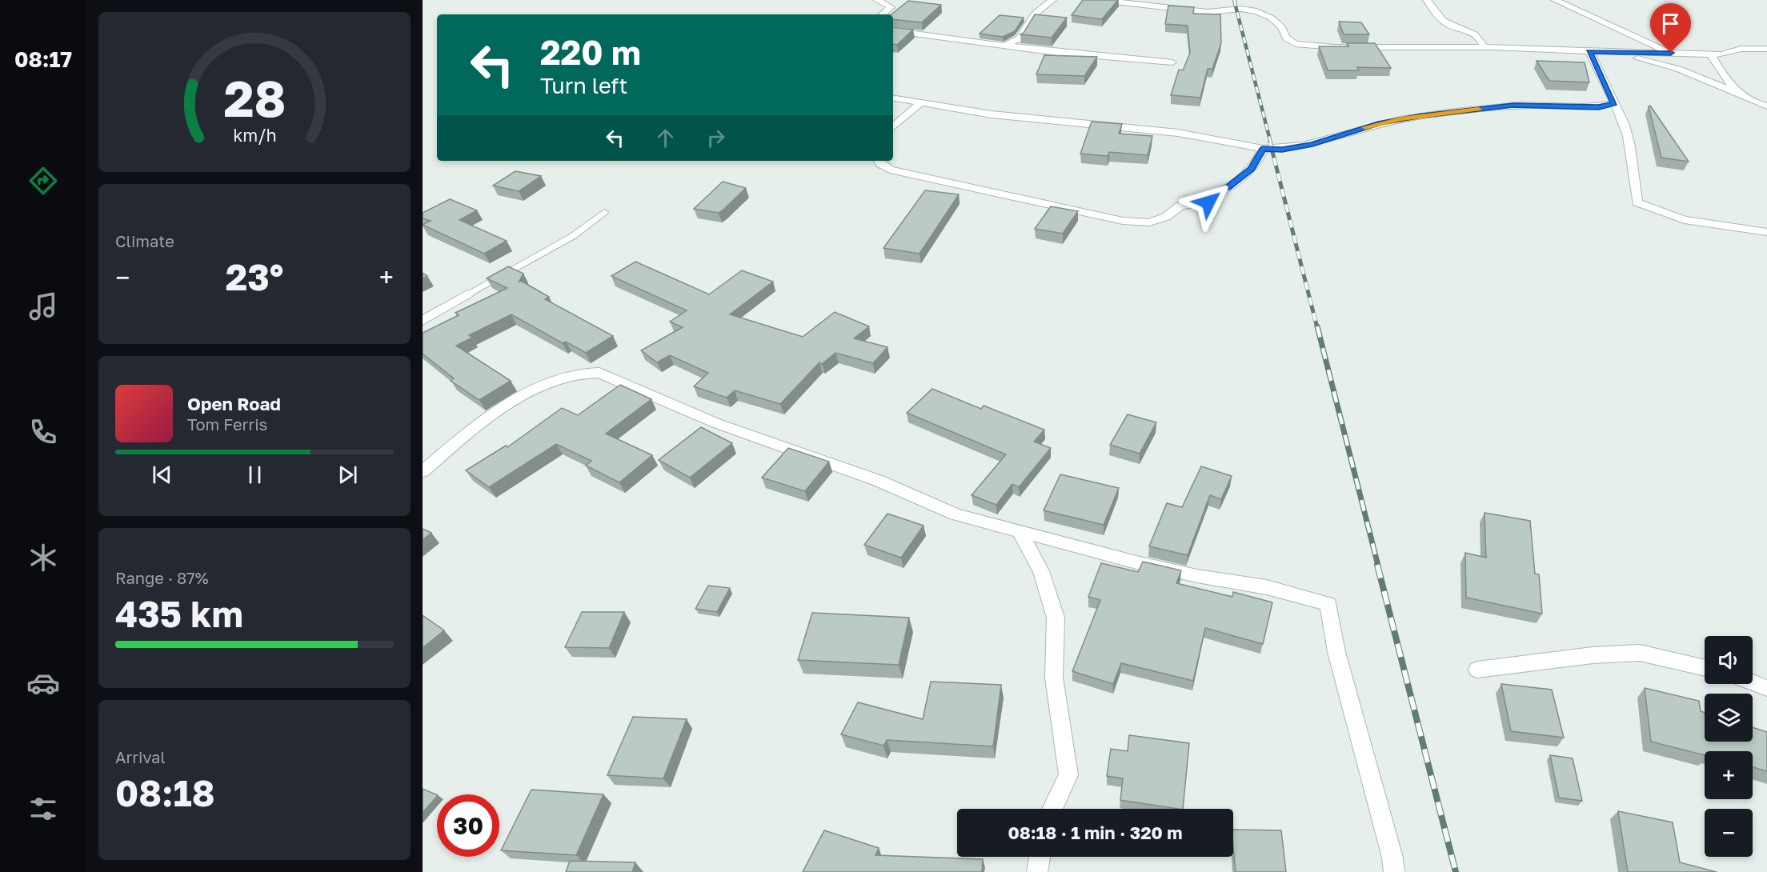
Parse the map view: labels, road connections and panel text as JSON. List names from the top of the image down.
{
  "page": {
    "tabs": "08:17",
    "turn": ["220 m", "Turn left"],
    "tile": [
      "Climate",
      ["Range · 87%", "435 km"],
      ["Arrival", "08:18"]
    ],
    "heat": ["−", "23°", "+"],
    "song": ["Open Road", "Tom Ferris"],
    "map_buttons": ["+", "−"],
    "limit": "30",
    "trip": "08:18 · 1 min · 320 m",
    "gauge": ["28", "km/h"]
  }
}
